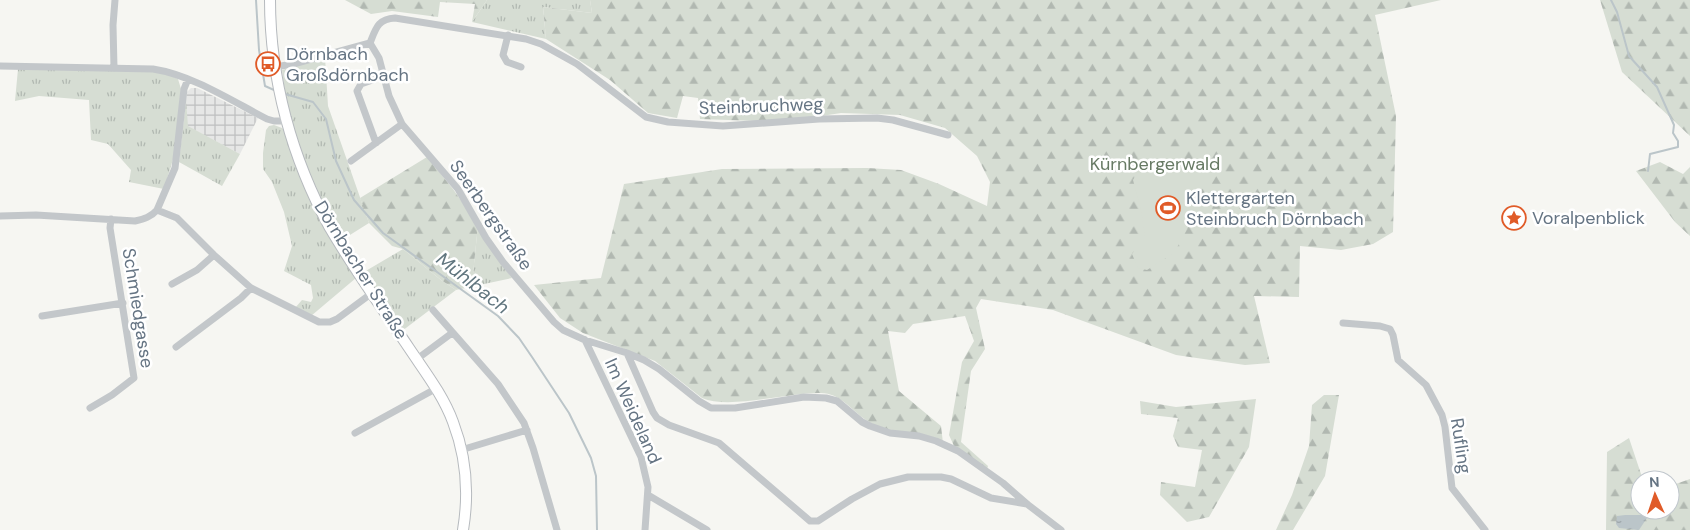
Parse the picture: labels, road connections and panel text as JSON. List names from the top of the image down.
{
  "streets": {
    "street": [
      "Steinbruchweg",
      "Seerbergstraße",
      "Dörnbacher Straße",
      "Schmiedgasse",
      "Im Weideland",
      "Rufling"
    ]
  },
  "crossings": [
    ["Steinbruchweg", "Seerbergstraße"],
    ["Seerbergstraße", "Im Weideland"]
  ],
  "water": ["Mühlbach"],
  "parks": ["Kürnbergerwald"],
  "places": {
    "bus stop": ["Dörnbach Großdörnbach"],
    "sports": ["Klettergarten Steinbruch Dörnbach"],
    "place": ["Voralpenblick"]
  },
  "north": "top"
}
